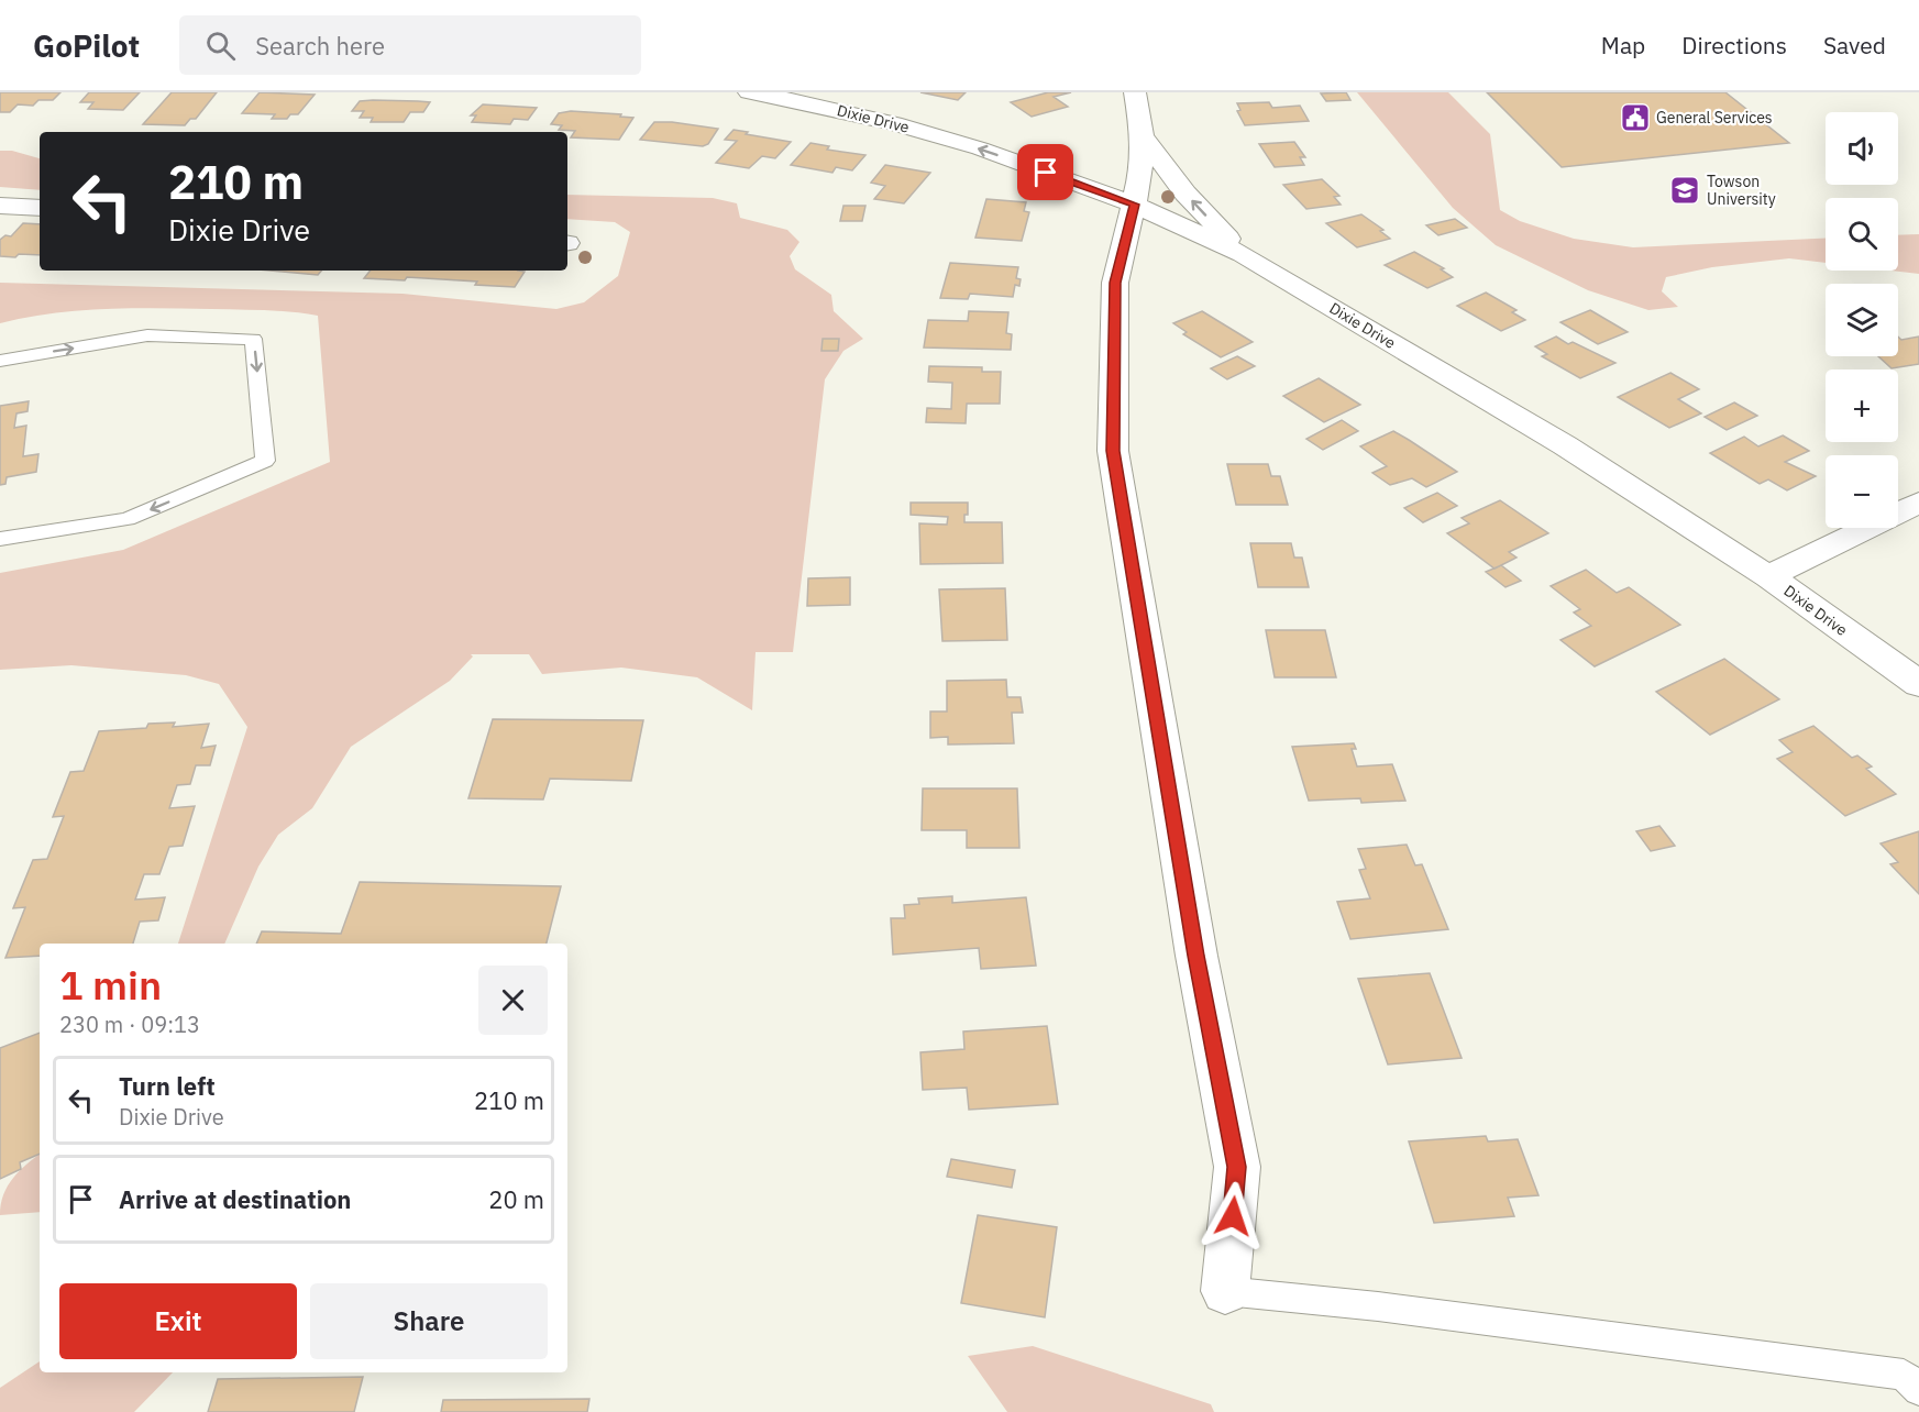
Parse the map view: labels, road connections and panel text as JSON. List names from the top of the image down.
{
  "streets": {
    "street": ["Dixie Drive"]
  },
  "places": {
    "public building": ["General Services"],
    "school or university": ["Towson University"]
  },
  "page": {
    "header": "GoPilot",
    "search": "Search here",
    "nav": ["Map", "Directions", "Saved"],
    "map_buttons": ["+", "−"],
    "turn": ["210 m", "Dixie Drive"],
    "heading": ["1 min", "230 m · 09:13"],
    "list": [
      {
        "name": "Turn left",
        "note": "Dixie Drive",
        "value": "210 m"
      },
      {
        "name": "Arrive at destination",
        "value": "20 m"
      }
    ],
    "buttons": ["Exit", "Share"]
  }
}
